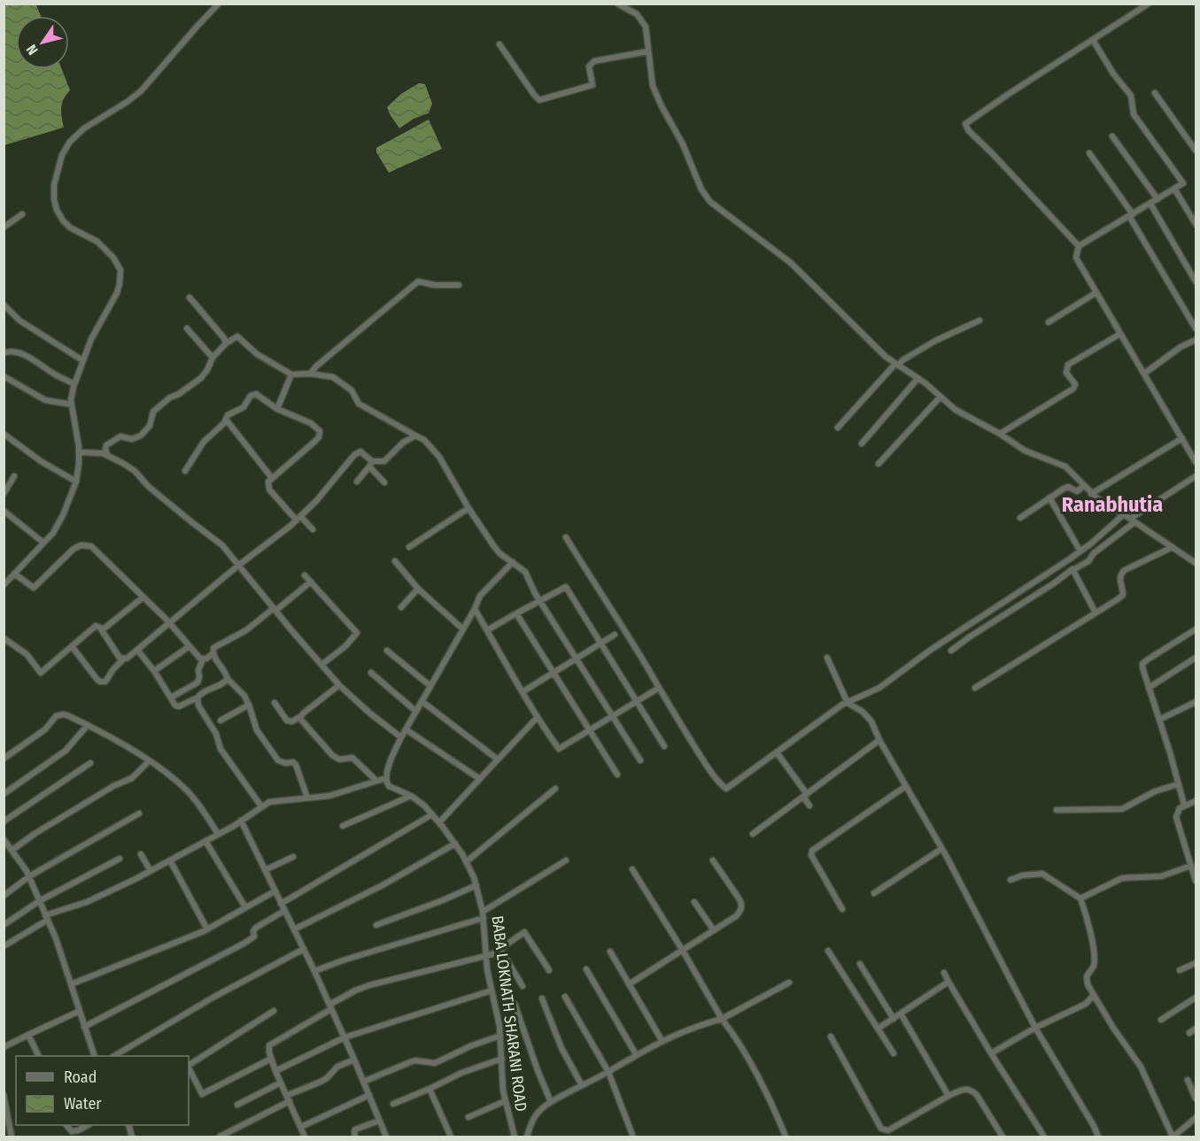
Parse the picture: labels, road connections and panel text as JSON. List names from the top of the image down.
{
  "streets": {
    "street": ["BABA LOKNATH SHARANI ROAD"]
  },
  "districts": ["Ranabhutia"],
  "legend": ["Road", "Water"],
  "north": "bottom left"
}
